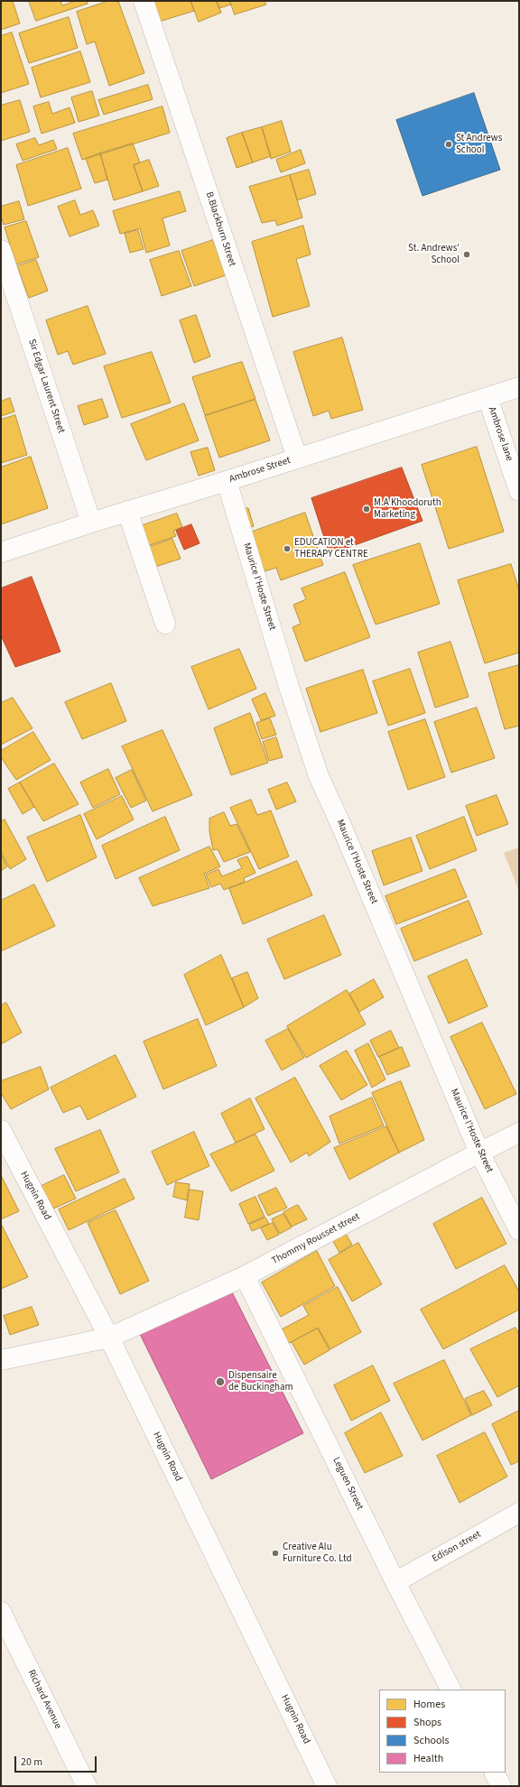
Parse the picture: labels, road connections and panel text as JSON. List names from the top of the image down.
{
  "streets": {
    "street": [
      "B.Blackburn Street",
      "Sir Edgar Laurent Street",
      "Ambrose lane",
      "Ambrose Street",
      "Maurice I'Hoste Street",
      "Hugnin Road",
      "Thommy Rousset street",
      "Leguen Street",
      "Edison street",
      "Richard Avenue"
    ]
  },
  "crossings": [
    ["B.Blackburn Street", "Ambrose Street"],
    ["Sir Edgar Laurent Street", "Ambrose Street"],
    ["Ambrose lane", "Ambrose Street"],
    ["Ambrose Street", "Maurice I'Hoste Street"],
    ["Maurice I'Hoste Street", "Thommy Rousset street"],
    ["Hugnin Road", "Thommy Rousset street"],
    ["Thommy Rousset street", "Leguen Street"],
    ["Leguen Street", "Edison street"]
  ],
  "places": [
    "St Andrews School",
    "St. Andrews' School",
    "M.A Khoodoruth Marketing",
    "EDUCATION et THERAPY CENTRE",
    "Dispensaire de Buckingham",
    "Creative Alu Furniture Co. Ltd"
  ],
  "legend": [
    "Homes",
    "Shops",
    "Schools",
    "Health"
  ],
  "scale_bar": "20 m"
}
